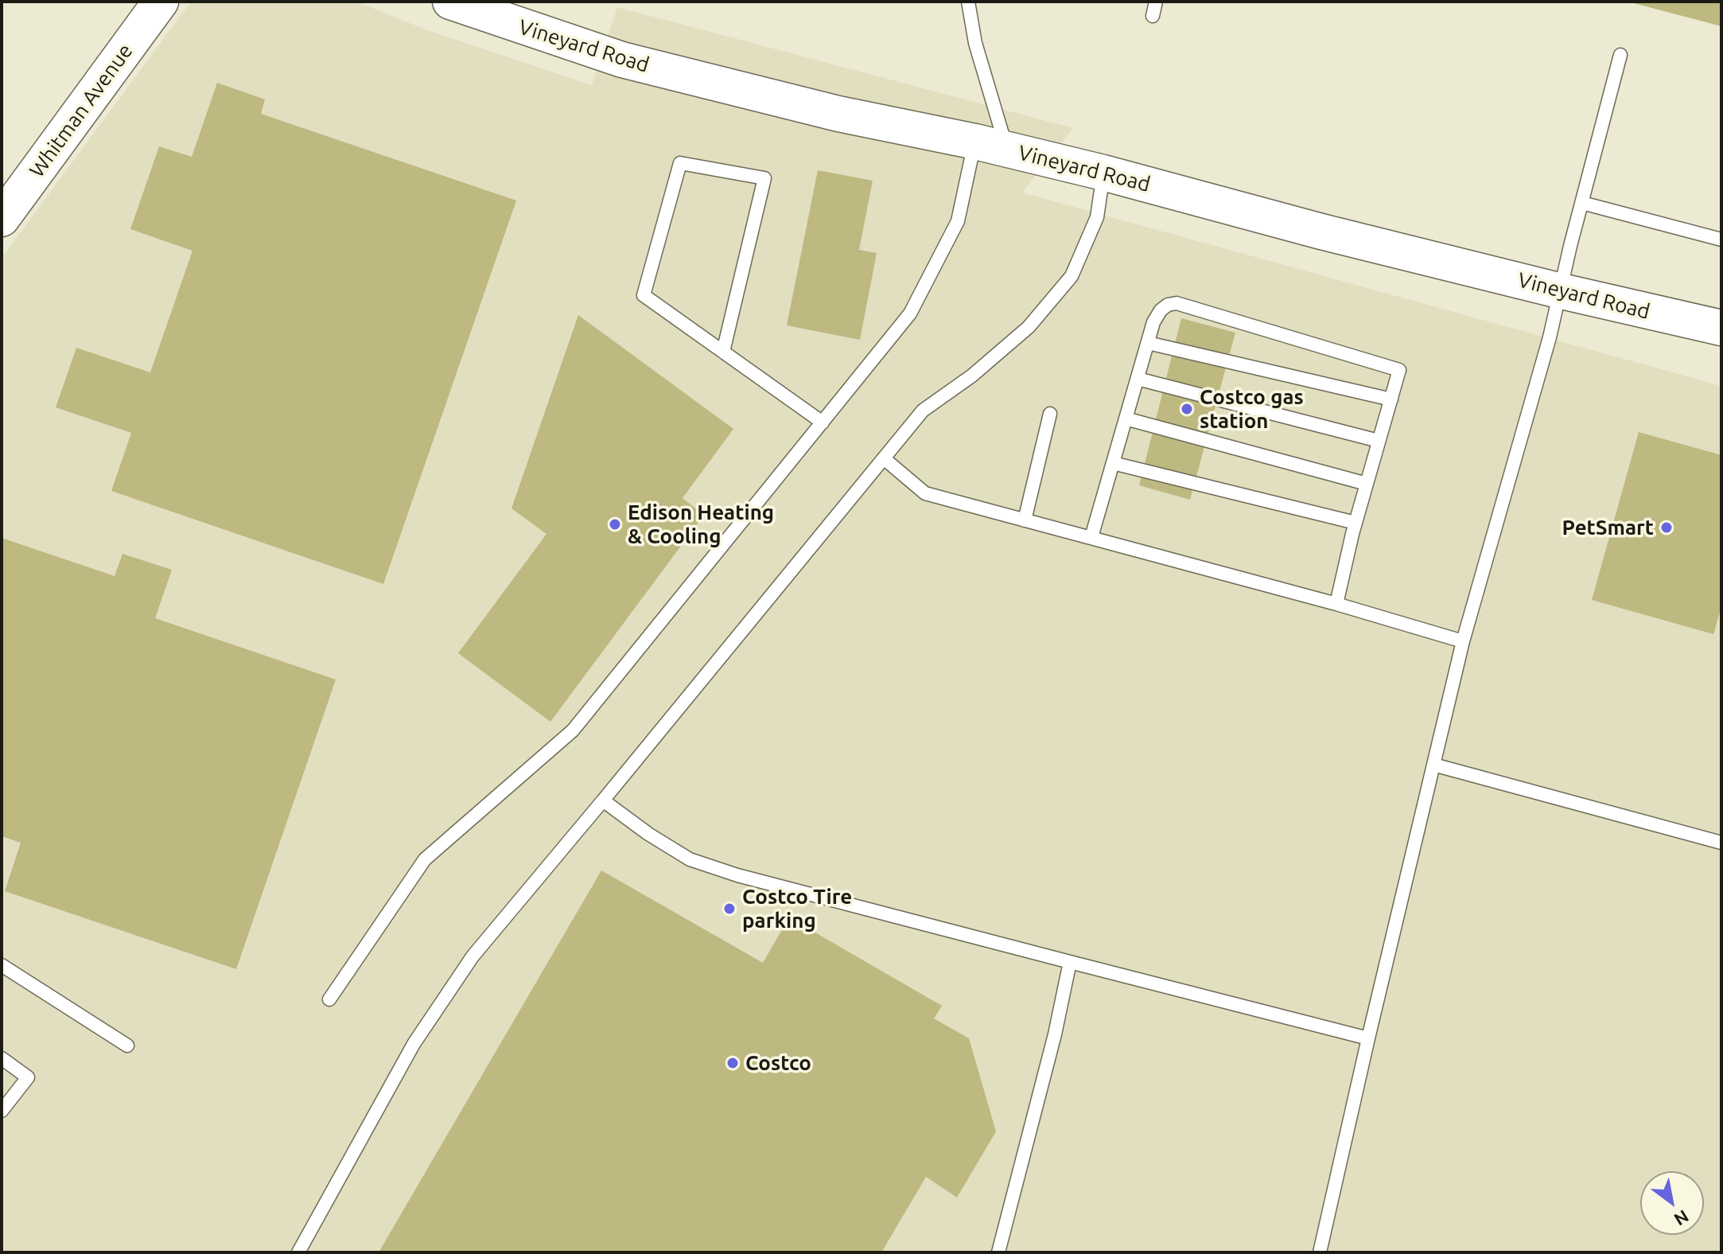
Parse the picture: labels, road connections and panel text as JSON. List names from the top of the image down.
{
  "streets": {
    "street": ["Vineyard Road", "Whitman Avenue"]
  },
  "places": [
    "Costco gas station",
    "Edison Heating & Cooling",
    "PetSmart",
    "Costco Tire parking",
    "Costco"
  ],
  "north": "bottom right"
}
